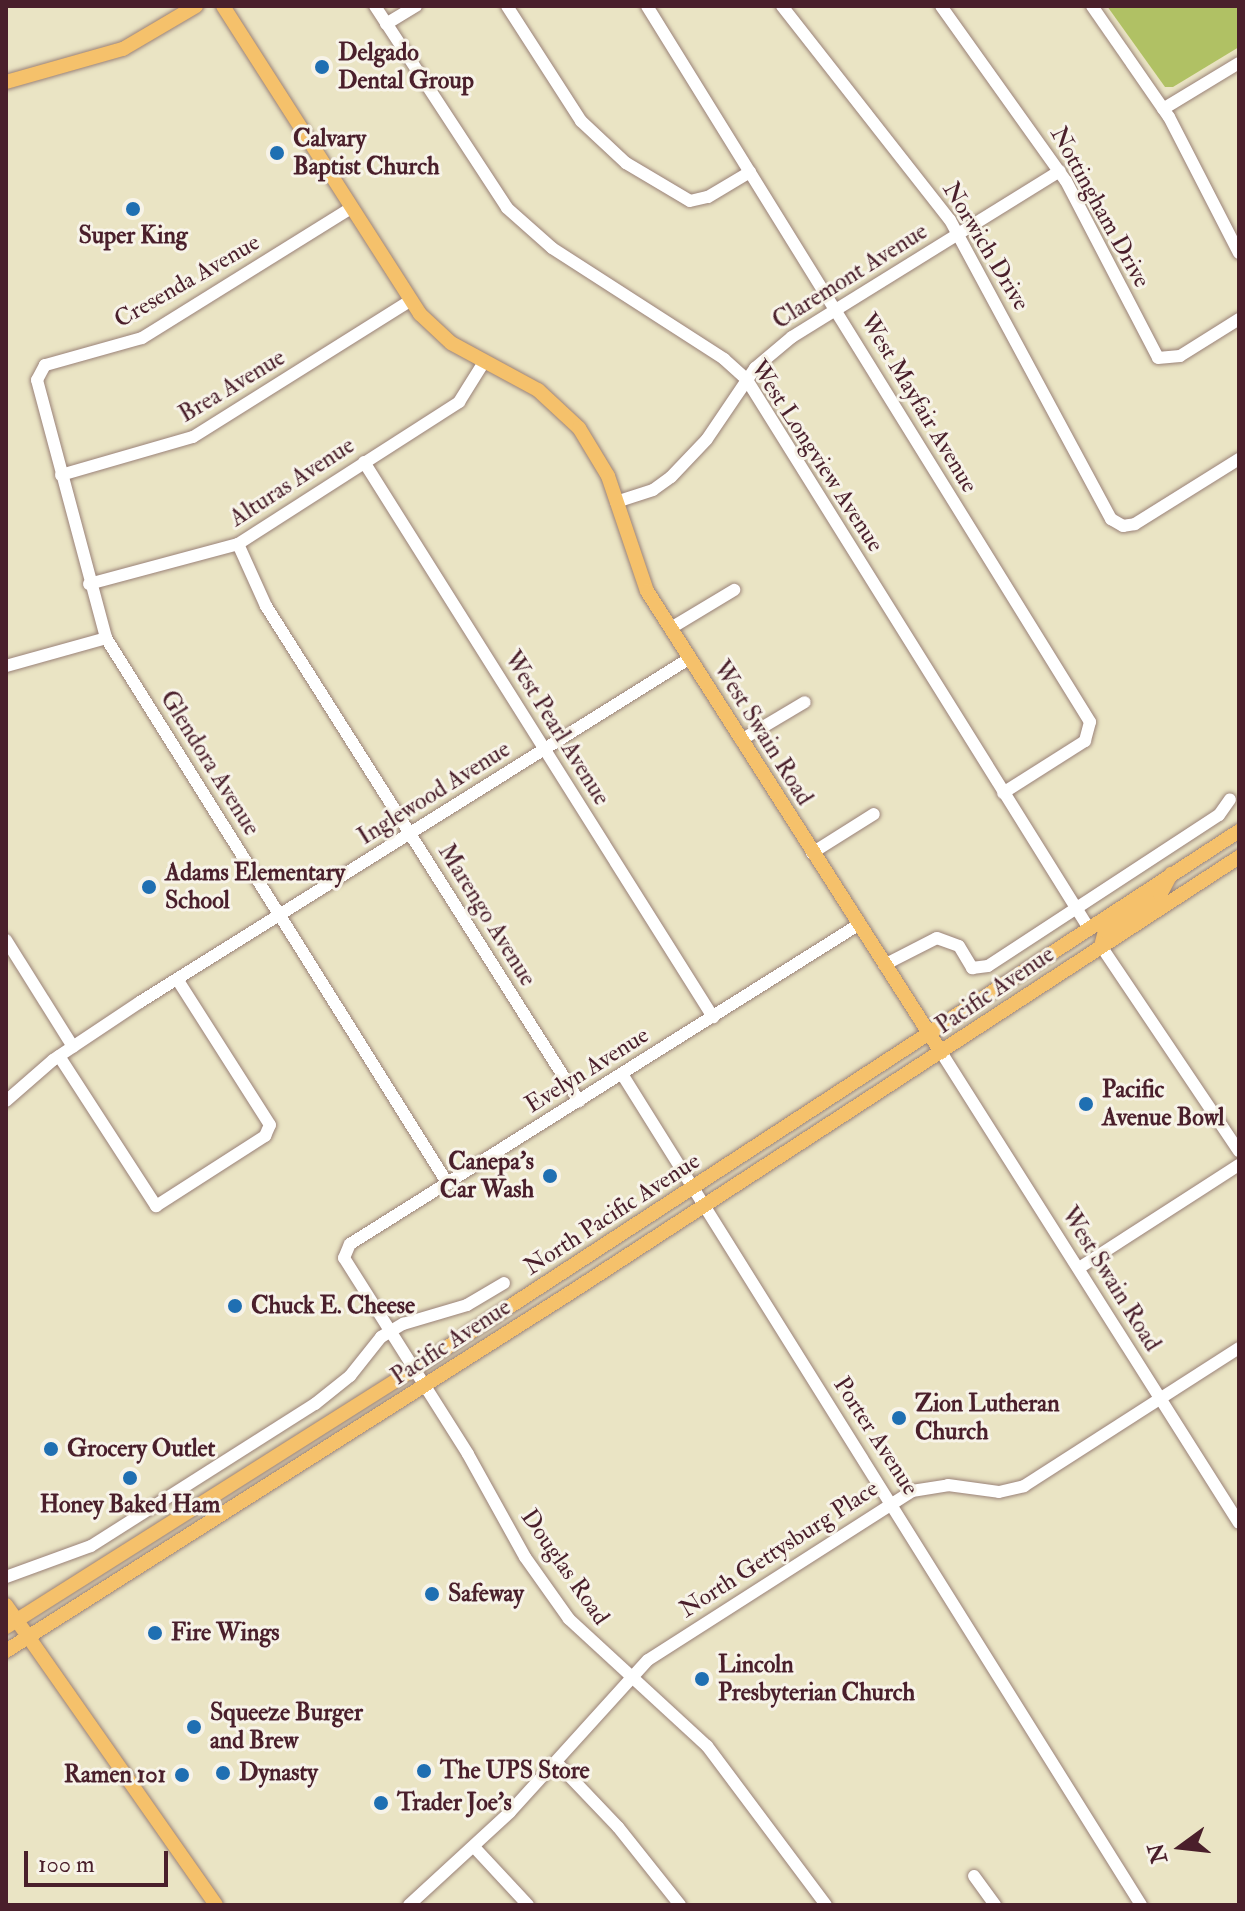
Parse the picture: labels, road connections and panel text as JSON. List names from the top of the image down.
{
  "streets": {
    "main road": ["West Swain Road", "Pacific Avenue", "North Pacific Avenue"],
    "street": [
      "Nottingham Drive",
      "Norwich Drive",
      "Claremont Avenue",
      "Cresenda Avenue",
      "Brea Avenue",
      "West Mayfair Avenue",
      "West Longview Avenue",
      "Alturas Avenue",
      "West Pearl Avenue",
      "Glendora Avenue",
      "Inglewood Avenue",
      "Marengo Avenue",
      "Evelyn Avenue",
      "Porter Avenue",
      "North Gettysburg Place",
      "Douglas Road"
    ]
  },
  "crossings": [
    ["Nottingham Drive", "Claremont Avenue"],
    ["Norwich Drive", "Claremont Avenue"],
    ["Claremont Avenue", "West Mayfair Avenue"],
    ["Claremont Avenue", "West Longview Avenue"],
    ["Claremont Avenue", "West Swain Road"],
    ["Cresenda Avenue", "West Swain Road"],
    ["Cresenda Avenue", "Glendora Avenue"],
    ["Brea Avenue", "West Swain Road"],
    ["Brea Avenue", "Glendora Avenue"],
    ["West Mayfair Avenue", "West Longview Avenue"],
    ["West Longview Avenue", "North Pacific Avenue"],
    ["Alturas Avenue", "West Pearl Avenue"],
    ["Alturas Avenue", "West Swain Road"],
    ["Alturas Avenue", "Glendora Avenue"],
    ["Alturas Avenue", "Marengo Avenue"],
    ["West Pearl Avenue", "Inglewood Avenue"],
    ["West Pearl Avenue", "Evelyn Avenue"],
    ["West Swain Road", "Inglewood Avenue"],
    ["West Swain Road", "Pacific Avenue"],
    ["West Swain Road", "Evelyn Avenue"],
    ["West Swain Road", "North Pacific Avenue"],
    ["West Swain Road", "North Gettysburg Place"],
    ["Glendora Avenue", "Inglewood Avenue"],
    ["Glendora Avenue", "Evelyn Avenue"],
    ["Inglewood Avenue", "Marengo Avenue"],
    ["Marengo Avenue", "Evelyn Avenue"],
    ["Pacific Avenue", "Porter Avenue"],
    ["Pacific Avenue", "Douglas Road"],
    ["Evelyn Avenue", "Porter Avenue"],
    ["Evelyn Avenue", "Douglas Road"],
    ["North Pacific Avenue", "Porter Avenue"],
    ["North Pacific Avenue", "Douglas Road"],
    ["Porter Avenue", "North Gettysburg Place"],
    ["North Gettysburg Place", "Douglas Road"]
  ],
  "places": [
    "Delgado Dental Group",
    "Calvary Baptist Church",
    "Super King",
    "Adams Elementary School",
    "Pacific Avenue Bowl",
    "Canepa's Car Wash",
    "Chuck E. Cheese",
    "Zion Lutheran Church",
    "Grocery Outlet",
    "Honey Baked Ham",
    "Safeway",
    "Fire Wings",
    "Lincoln Presbyterian Church",
    "Squeeze Burger and Brew",
    "The UPS Store",
    "Dynasty",
    "Ramen 101",
    "Trader Joe's"
  ],
  "scale_bar": "100 m",
  "north": "left"
}
